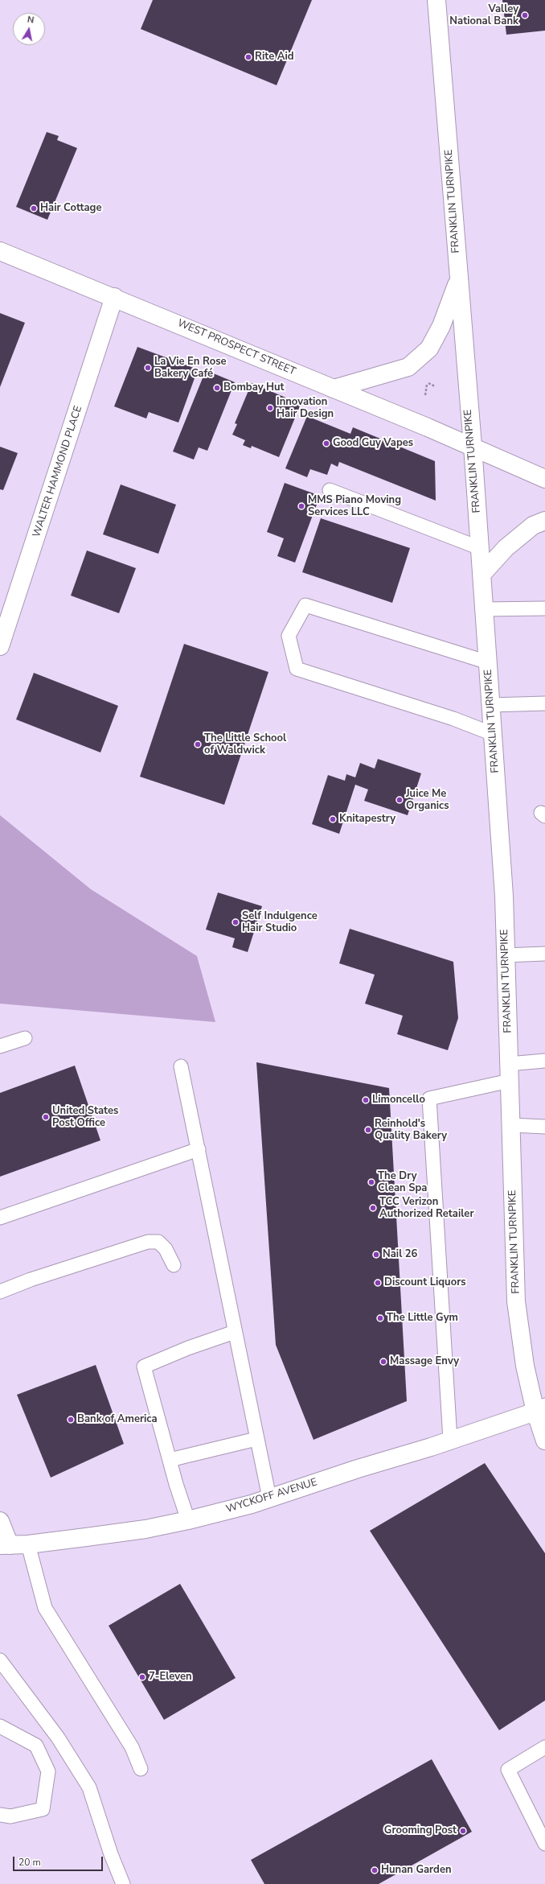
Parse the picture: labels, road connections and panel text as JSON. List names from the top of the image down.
{
  "streets": {
    "main road": [
      "FRANKLIN TURNPIKE",
      "WEST PROSPECT STREET",
      "WALTER HAMMOND PLACE",
      "WYCKOFF AVENUE"
    ]
  },
  "crossings": [
    ["FRANKLIN TURNPIKE", "WEST PROSPECT STREET"],
    ["FRANKLIN TURNPIKE", "WYCKOFF AVENUE"],
    ["WEST PROSPECT STREET", "WALTER HAMMOND PLACE"]
  ],
  "places": [
    "Valley National Bank",
    "Rite Aid",
    "Hair Cottage",
    "La Vie En Rose Bakery Café",
    "Bombay Hut",
    "Innovation Hair Design",
    "Good Guy Vapes",
    "MMS Piano Moving Services LLC",
    "The Little School of Waldwick",
    "Juice Me Organics",
    "Knitapestry",
    "Self Indulgence Hair Studio",
    "Limoncello",
    "United States Post Office",
    "Reinhold's Quality Bakery",
    "The Dry Clean Spa",
    "TCC Verizon Authorized Retailer",
    "Nail 26",
    "Discount Liquors",
    "The Little Gym",
    "Massage Envy",
    "Bank of America",
    "7-Eleven",
    "Grooming Post",
    "Hunan Garden"
  ],
  "scale_bar": "20 m",
  "north": "top"
}
